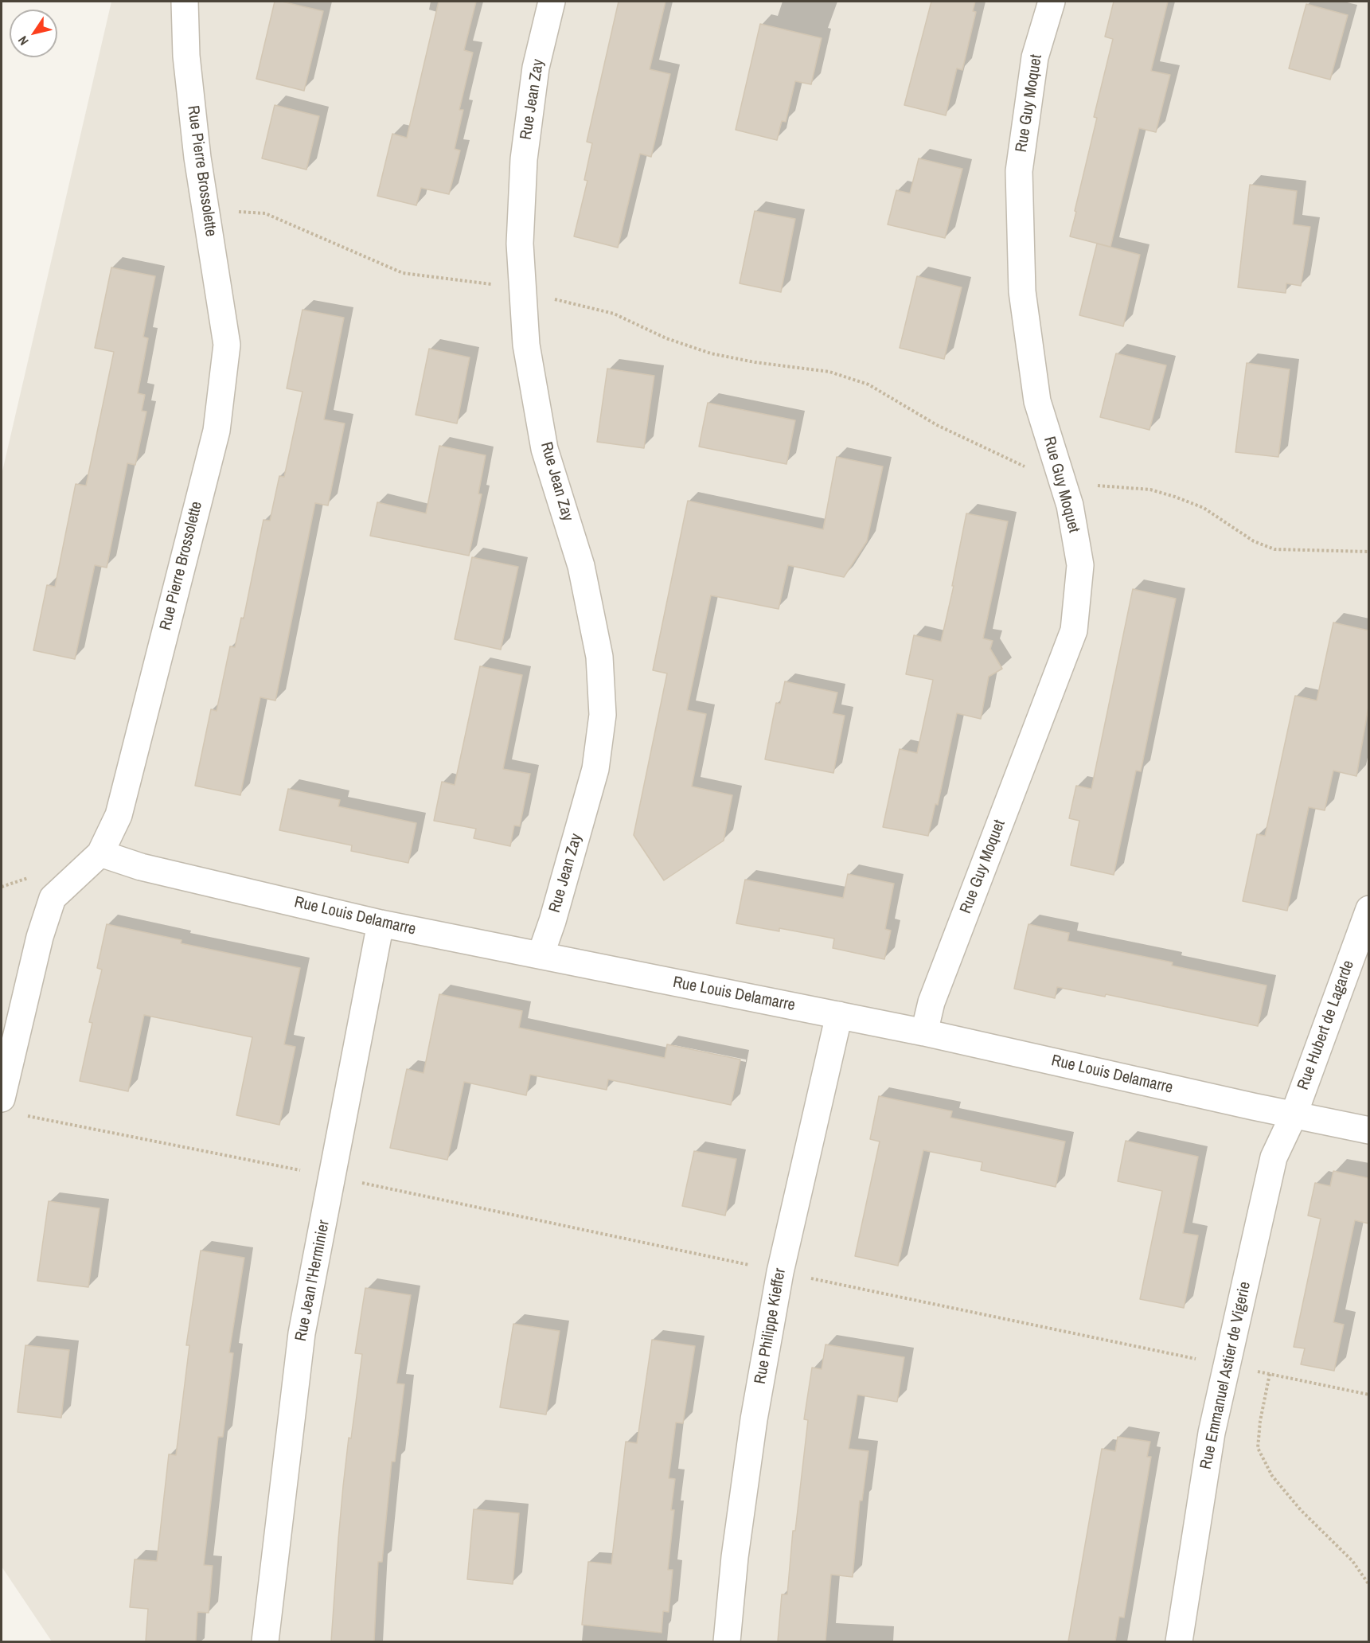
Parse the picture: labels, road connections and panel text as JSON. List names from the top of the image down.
{
  "streets": {
    "street": [
      "Rue Jean Zay",
      "Rue Guy Moquet",
      "Rue Pierre Brossolette",
      "Rue Louis Delamarre",
      "Rue Hubert de Lagarde",
      "Rue Jean l'Herminier",
      "Rue Philippe Kieffer",
      "Rue Emmanuel Astier de Vigerie"
    ]
  },
  "crossings": [
    ["Rue Jean Zay", "Rue Louis Delamarre"],
    ["Rue Guy Moquet", "Rue Louis Delamarre"],
    ["Rue Pierre Brossolette", "Rue Louis Delamarre"],
    ["Rue Louis Delamarre", "Rue Hubert de Lagarde"],
    ["Rue Louis Delamarre", "Rue Jean l'Herminier"],
    ["Rue Louis Delamarre", "Rue Philippe Kieffer"],
    ["Rue Louis Delamarre", "Rue Emmanuel Astier de Vigerie"],
    ["Rue Hubert de Lagarde", "Rue Emmanuel Astier de Vigerie"]
  ],
  "north": "bottom left"
}
